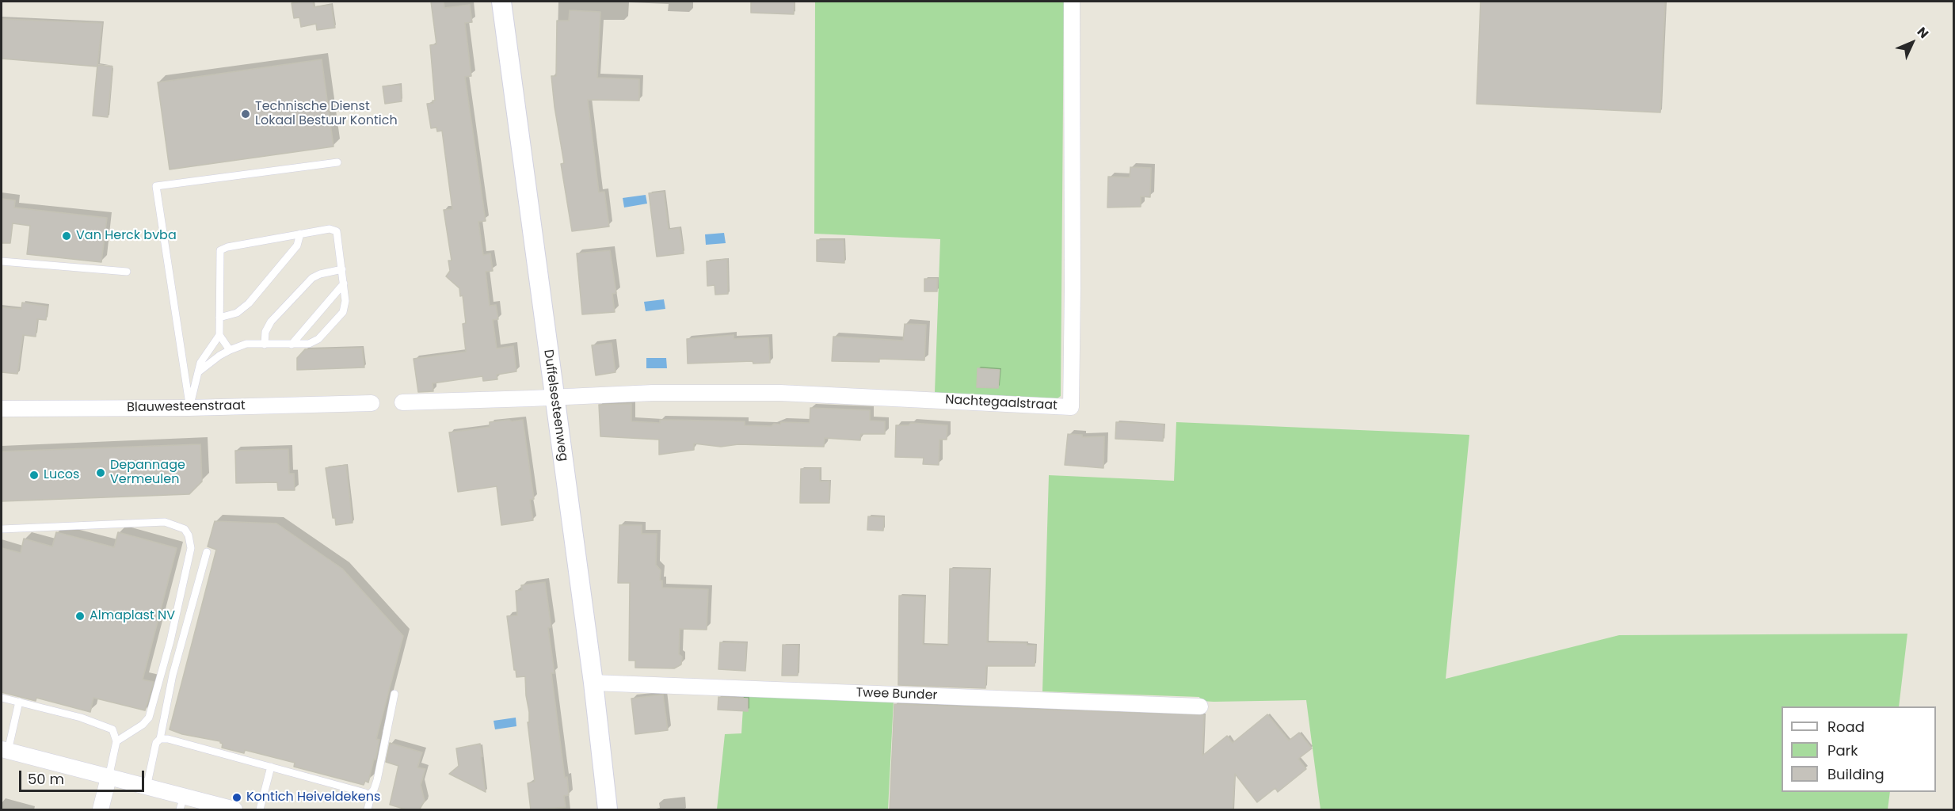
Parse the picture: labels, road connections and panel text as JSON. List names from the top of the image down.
{
  "streets": {
    "street": [
      "Nachtegaalstraat",
      "Duffelsesteenweg",
      "Blauwesteenstraat",
      "Twee Bunder"
    ]
  },
  "crossings": [
    ["Nachtegaalstraat", "Duffelsesteenweg"],
    ["Duffelsesteenweg", "Twee Bunder"]
  ],
  "places": [
    "Technische Dienst Lokaal Bestuur Kontich",
    "Van Herck bvba",
    "Depannage Vermeulen",
    "Lucos",
    "Almaplast NV",
    "Kontich Heiveldekens"
  ],
  "legend": ["Road", "Park", "Building"],
  "scale_bar": "50 m",
  "north": "top right"
}
